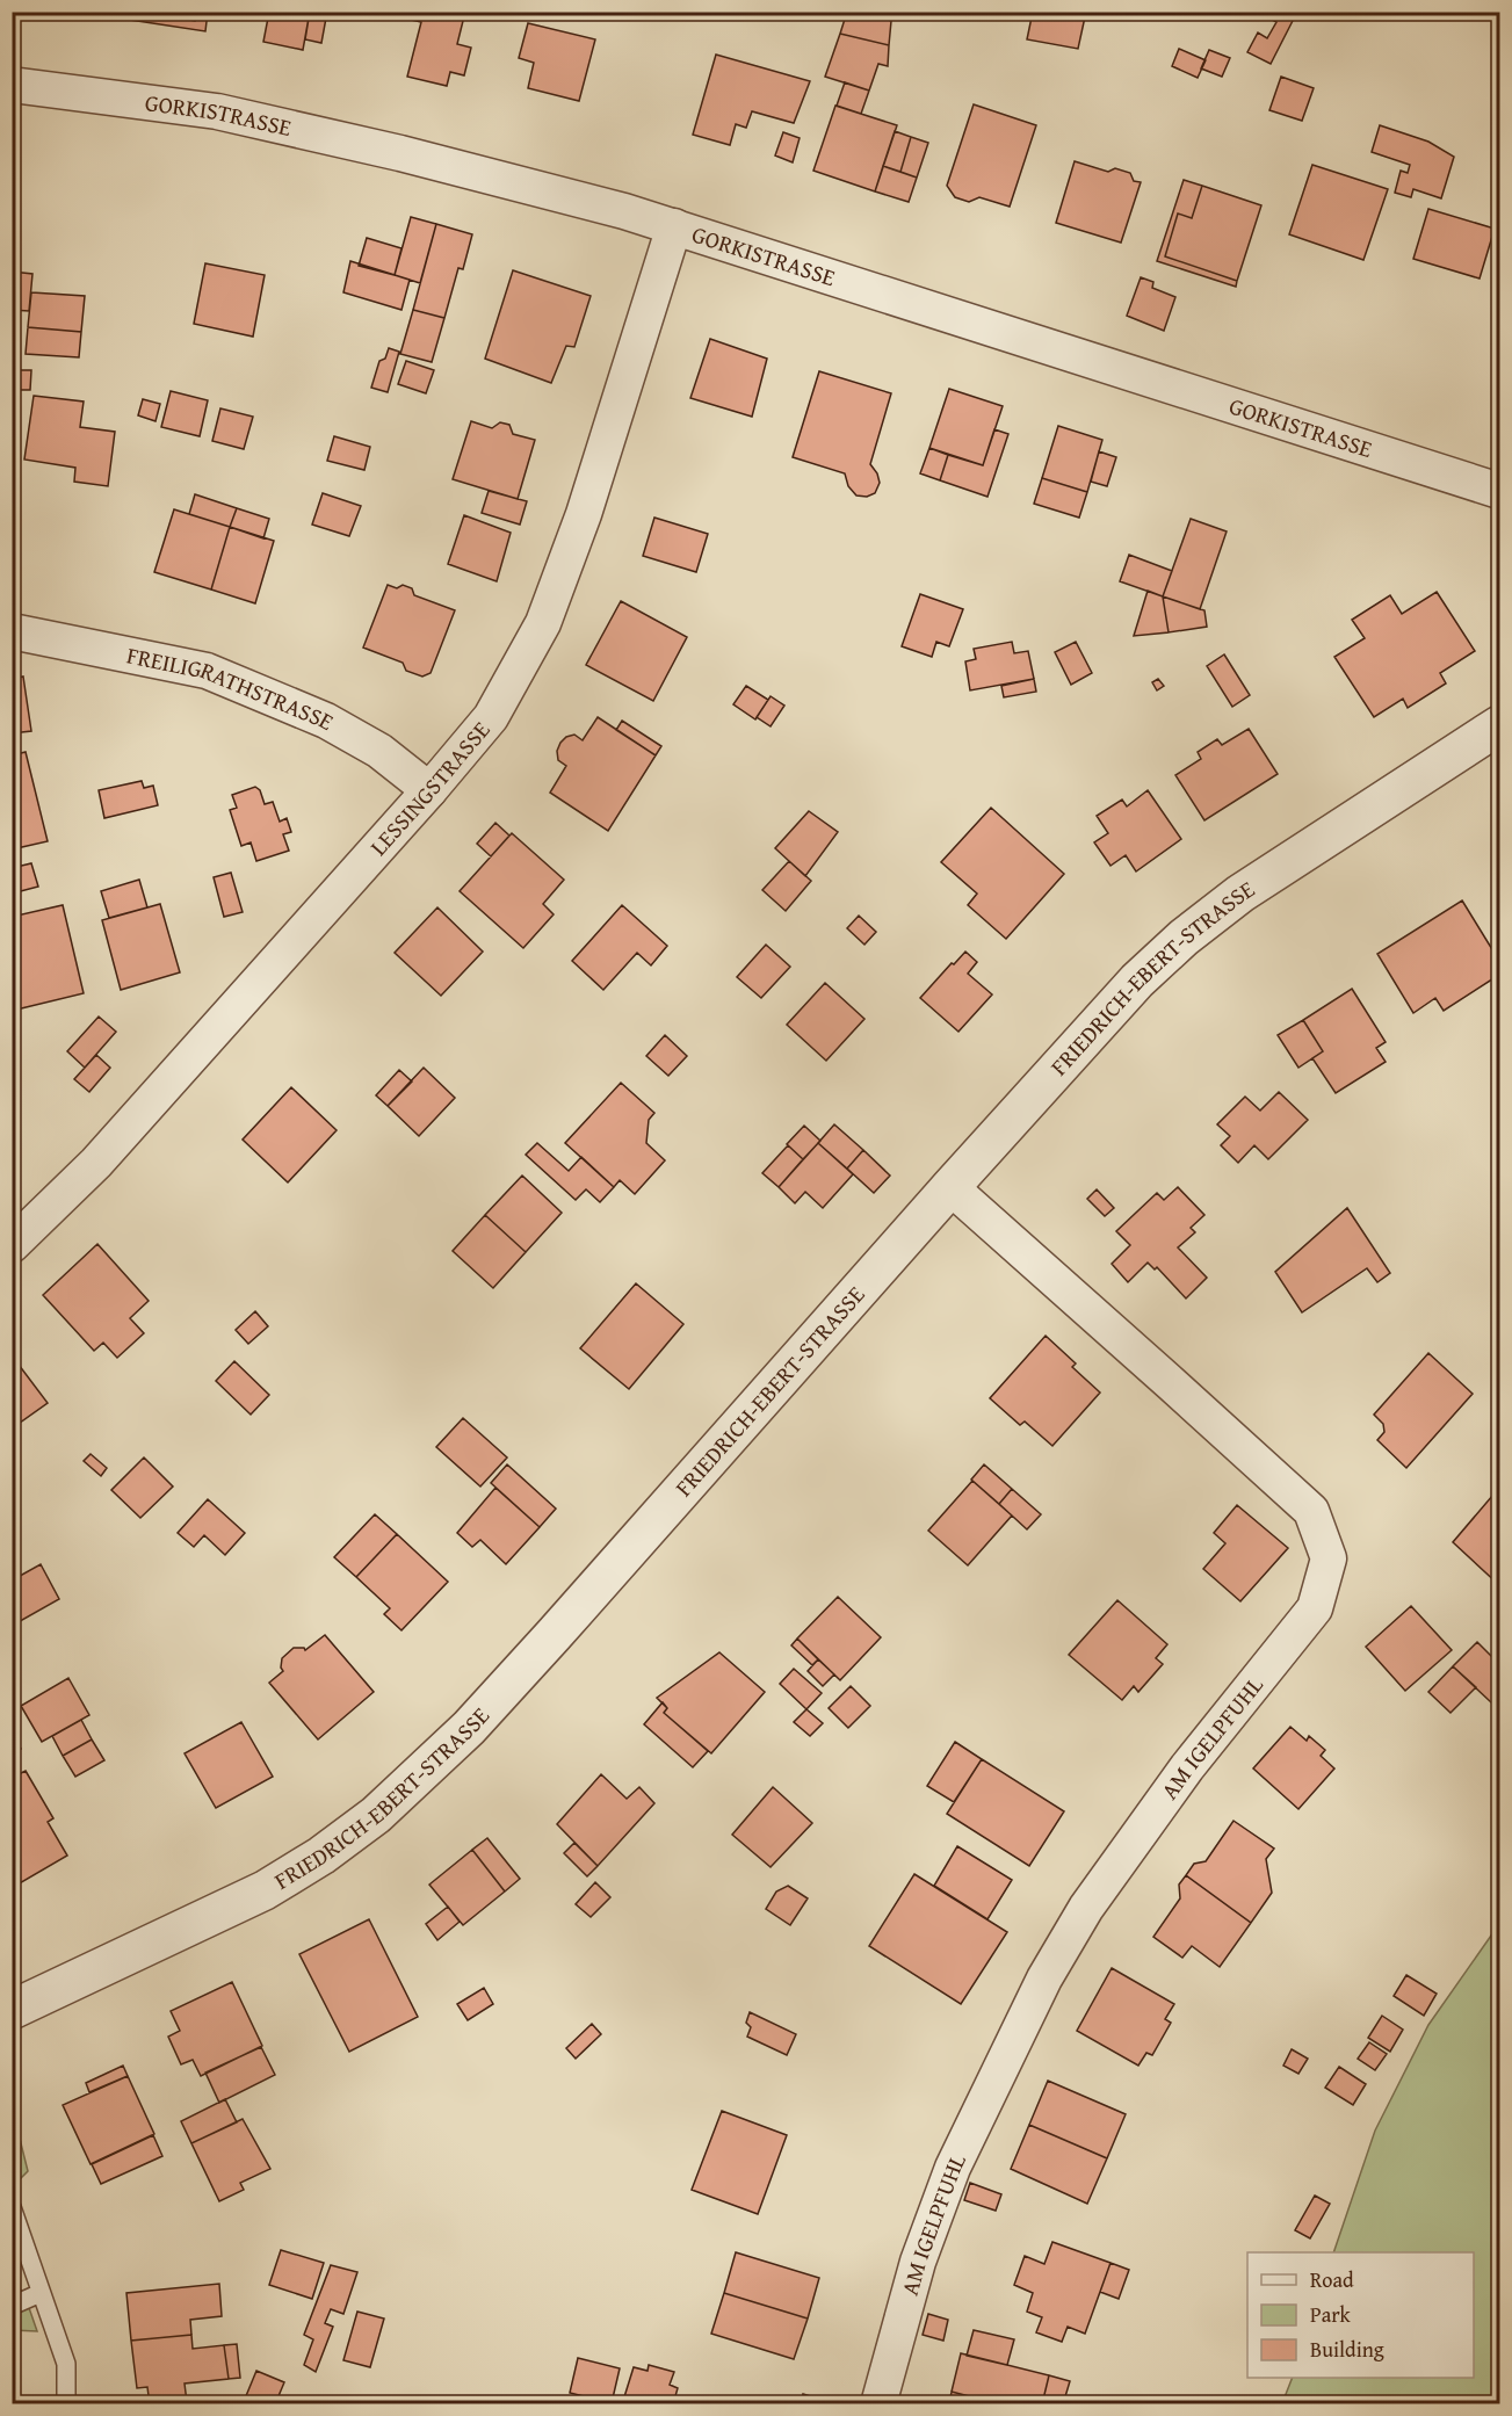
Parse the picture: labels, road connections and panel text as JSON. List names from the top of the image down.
{
  "streets": {
    "street": [
      "GORKISTRASSE",
      "FREILIGRATHSTRASSE",
      "LESSINGSTRASSE",
      "FRIEDRICH-EBERT-STRASSE",
      "AM IGELPFUHL"
    ]
  },
  "crossings": [
    ["GORKISTRASSE", "LESSINGSTRASSE"],
    ["FREILIGRATHSTRASSE", "LESSINGSTRASSE"],
    ["FRIEDRICH-EBERT-STRASSE", "AM IGELPFUHL"]
  ],
  "legend": ["Road", "Park", "Building"]
}
